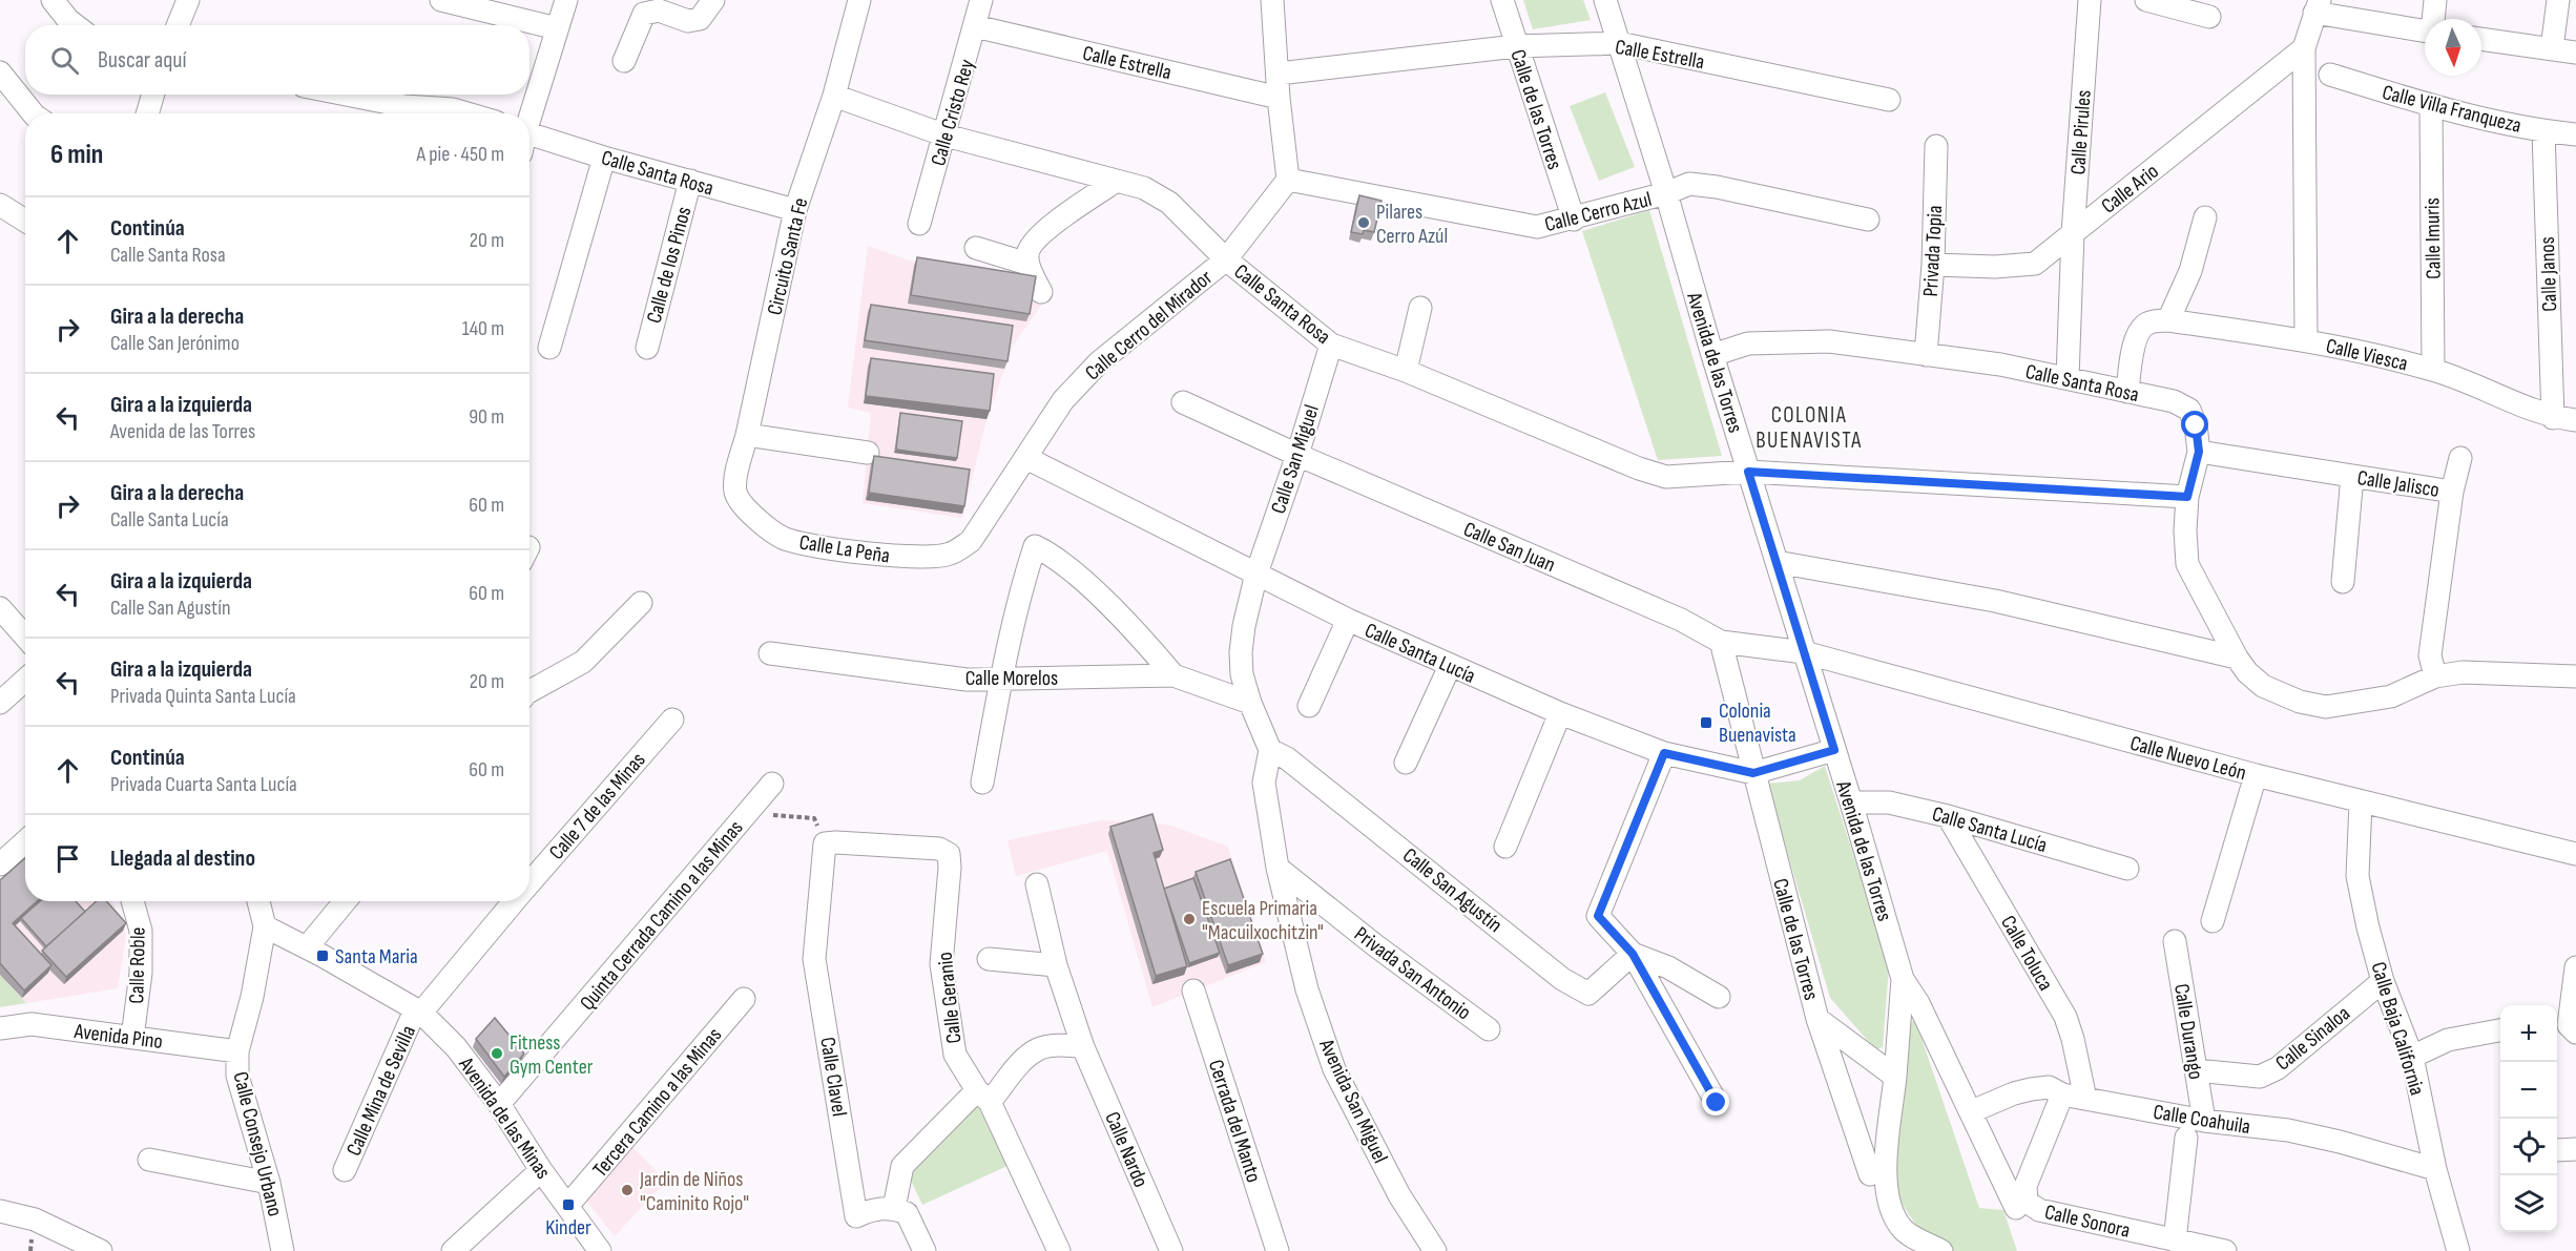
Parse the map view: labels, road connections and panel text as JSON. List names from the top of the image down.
{
  "streets": {
    "street": [
      "Calle Estrella",
      "Calle Villa Franqueza",
      "Calle de las Torres",
      "Calle Cristo Rey",
      "Calle Pirules",
      "Calle Santa Rosa",
      "Calle Ario",
      "Calle Cerro Azul",
      "Calle Imuris",
      "Privada Topia",
      "Circuito Santa Fe",
      "Calle de los Pinos",
      "Calle Janos",
      "Calle Cerro del Mirador",
      "Calle Viesca",
      "Avenida de las Torres",
      "Calle San Miguel",
      "Calle Jalisco",
      "Calle San Juan",
      "Calle La Peña",
      "Calle Santa Lucía",
      "Calle Morelos",
      "Calle Nuevo León",
      "Calle 7 de las Minas",
      "Calle San Agustín",
      "Quinta Cerrada Camino a las Minas",
      "Calle Toluca",
      "Calle Roble",
      "Privada San Antonio",
      "Calle Geranio",
      "Calle Baja California",
      "Calle Durango",
      "Avenida Pino",
      "Calle Sinaloa",
      "Calle Clavel",
      "Calle Mina de Sevilla",
      "Avenida San Miguel",
      "Tercera Camino a las Minas",
      "Avenida de las Minas",
      "Calle Coahuila",
      "Cerrada del Manto",
      "Calle Consejo Urbano",
      "Calle Nardo",
      "Calle Sonora"
    ]
  },
  "crossings": [
    ["Calle Estrella", "Calle de las Torres"],
    ["Calle Estrella", "Calle Cristo Rey"],
    ["Calle Estrella", "Avenida de las Torres"],
    ["Calle Villa Franqueza", "Calle Imuris"],
    ["Calle Villa Franqueza", "Calle Janos"],
    ["Calle de las Torres", "Calle Cerro Azul"],
    ["Calle de las Torres", "Avenida de las Torres"],
    ["Calle de las Torres", "Calle San Juan"],
    ["Calle de las Torres", "Calle Santa Lucía"],
    ["Calle de las Torres", "Calle Nuevo León"],
    ["Calle Cristo Rey", "Calle Santa Rosa"],
    ["Calle Pirules", "Calle Santa Rosa"],
    ["Calle Pirules", "Calle Ario"],
    ["Calle Santa Rosa", "Privada Topia"],
    ["Calle Santa Rosa", "Circuito Santa Fe"],
    ["Calle Santa Rosa", "Calle de los Pinos"],
    ["Calle Santa Rosa", "Calle Cerro del Mirador"],
    ["Calle Santa Rosa", "Avenida de las Torres"],
    ["Calle Santa Rosa", "Calle San Miguel"],
    ["Calle Santa Rosa", "Calle Jalisco"],
    ["Calle Ario", "Privada Topia"],
    ["Calle Cerro Azul", "Calle Cerro del Mirador"],
    ["Calle Cerro Azul", "Avenida de las Torres"],
    ["Calle Imuris", "Calle Viesca"],
    ["Circuito Santa Fe", "Calle La Peña"],
    ["Calle Janos", "Calle Viesca"],
    ["Calle Cerro del Mirador", "Calle La Peña"],
    ["Calle Cerro del Mirador", "Calle Santa Lucía"],
    ["Avenida de las Torres", "Calle Santa Lucía"],
    ["Avenida de las Torres", "Calle Nuevo León"],
    ["Avenida de las Torres", "Calle Coahuila"],
    ["Avenida de las Torres", "Calle Sonora"],
    ["Calle San Miguel", "Calle San Juan"],
    ["Calle San Miguel", "Calle Santa Lucía"],
    ["Calle San Juan", "Calle Nuevo León"],
    ["Calle Santa Lucía", "Calle Toluca"],
    ["Calle Nuevo León", "Calle Baja California"],
    ["Calle 7 de las Minas", "Calle Mina de Sevilla"],
    ["Calle 7 de las Minas", "Avenida de las Minas"],
    ["Calle San Agustín", "Avenida San Miguel"],
    ["Quinta Cerrada Camino a las Minas", "Avenida de las Minas"],
    ["Calle Toluca", "Calle Coahuila"],
    ["Calle Roble", "Avenida Pino"],
    ["Privada San Antonio", "Avenida San Miguel"],
    ["Calle Geranio", "Calle Clavel"],
    ["Calle Baja California", "Calle Sinaloa"],
    ["Calle Baja California", "Calle Coahuila"],
    ["Calle Durango", "Calle Sinaloa"],
    ["Calle Durango", "Calle Coahuila"],
    ["Avenida Pino", "Calle Consejo Urbano"],
    ["Calle Mina de Sevilla", "Avenida de las Minas"],
    ["Tercera Camino a las Minas", "Avenida de las Minas"],
    ["Avenida de las Minas", "Calle Consejo Urbano"]
  ],
  "districts": ["COLONIA BUENAVISTA"],
  "places": {
    "other": [
      "Pilares Cerro Azúl",
      "Escuela Primaria \"Macuilxochitzin\"",
      "Fitness Gym Center",
      "Jardin de Niños \"Caminito Rojo\""
    ],
    "transit": ["Colonia Buenavista", "Santa Maria", "Kinder"]
  },
  "north": "bottom",
  "page": {
    "search": "Buscar aquí",
    "heading": ["6 min", "A pie · 450 m"],
    "list": [
      ["Continúa", "Calle Santa Rosa", "20 m"],
      ["Gira a la derecha", "Calle San Jerónimo", "140 m"],
      ["Gira a la izquierda", "Avenida de las Torres", "90 m"],
      ["Gira a la derecha", "Calle Santa Lucía", "60 m"],
      ["Gira a la izquierda", "Calle San Agustín", "60 m"],
      ["Gira a la izquierda", "Privada Quinta Santa Lucía", "20 m"],
      ["Continúa", "Privada Cuarta Santa Lucía", "60 m"],
      "Llegada al destino"
    ],
    "map_buttons": ["+", "−"]
  }
}
